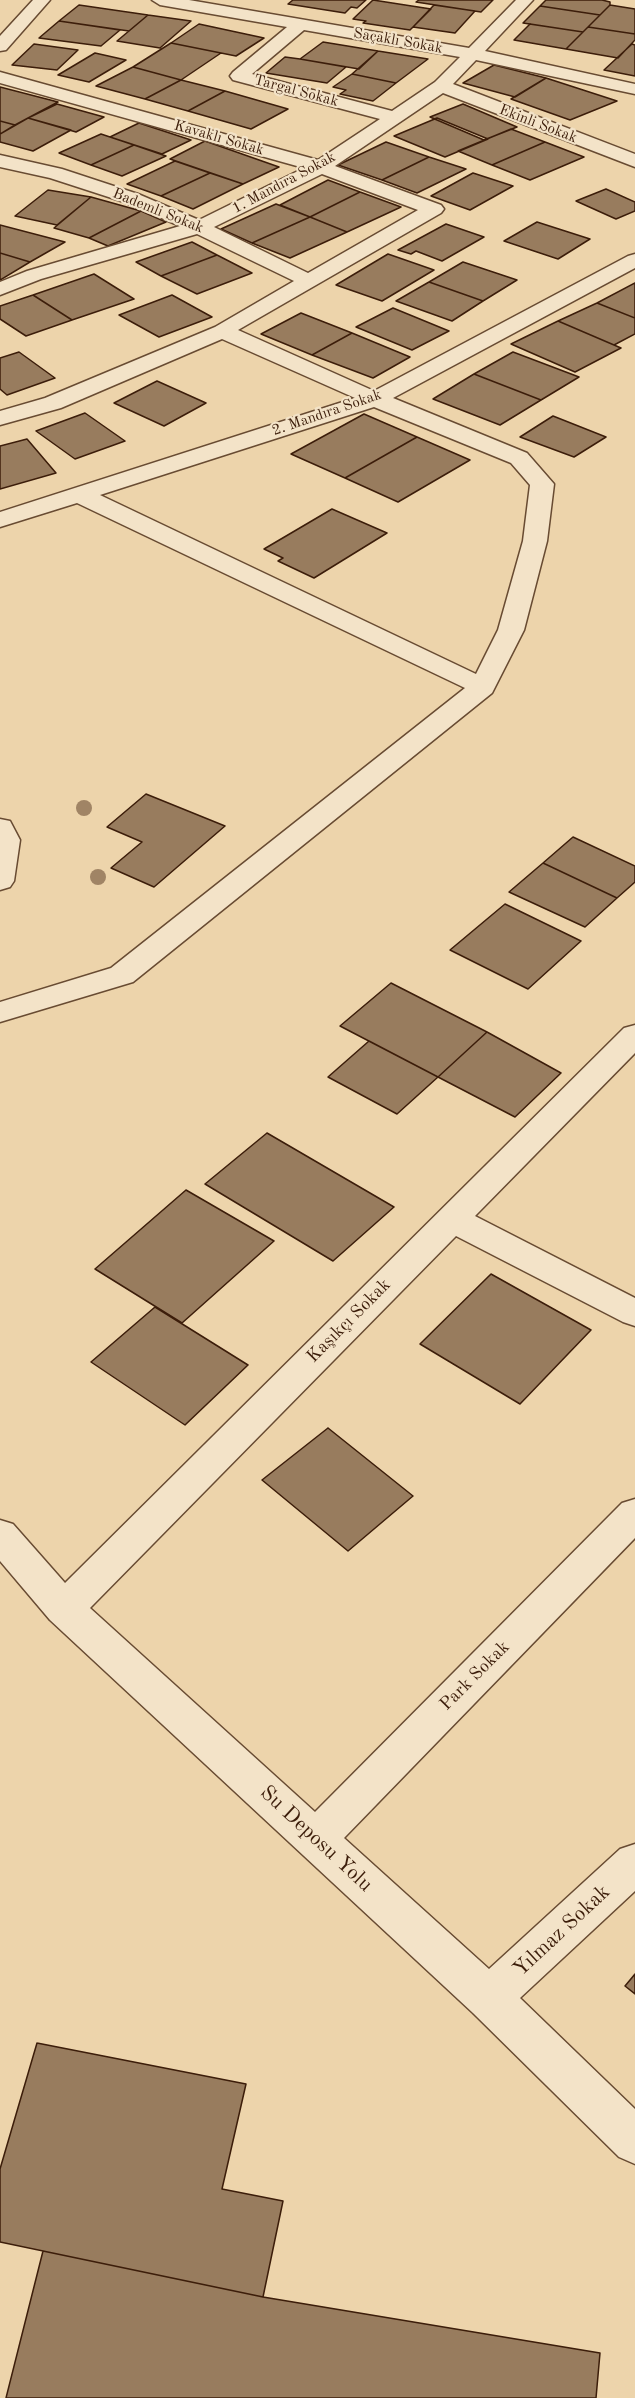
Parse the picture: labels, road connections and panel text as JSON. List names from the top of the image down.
{
  "streets": {
    "street": [
      "Saçaklı Sokak",
      "Targal Sokak",
      "Ekinli Sokak",
      "Kavaklı Sokak",
      "1. Mandıra Sokak",
      "Bademli Sokak",
      "2. Mandıra Sokak",
      "Kaşıkçı Sokak",
      "Park Sokak",
      "Su Deposu Yolu",
      "Yılmaz Sokak"
    ]
  },
  "crossings": [
    ["Saçaklı Sokak", "Targal Sokak"],
    ["Saçaklı Sokak", "1. Mandıra Sokak"],
    ["Targal Sokak", "1. Mandıra Sokak"],
    ["Ekinli Sokak", "1. Mandıra Sokak"],
    ["Kavaklı Sokak", "1. Mandıra Sokak"],
    ["Kavaklı Sokak", "Bademli Sokak"],
    ["1. Mandıra Sokak", "Bademli Sokak"],
    ["Kaşıkçı Sokak", "Su Deposu Yolu"],
    ["Park Sokak", "Su Deposu Yolu"],
    ["Su Deposu Yolu", "Yılmaz Sokak"]
  ]
}
